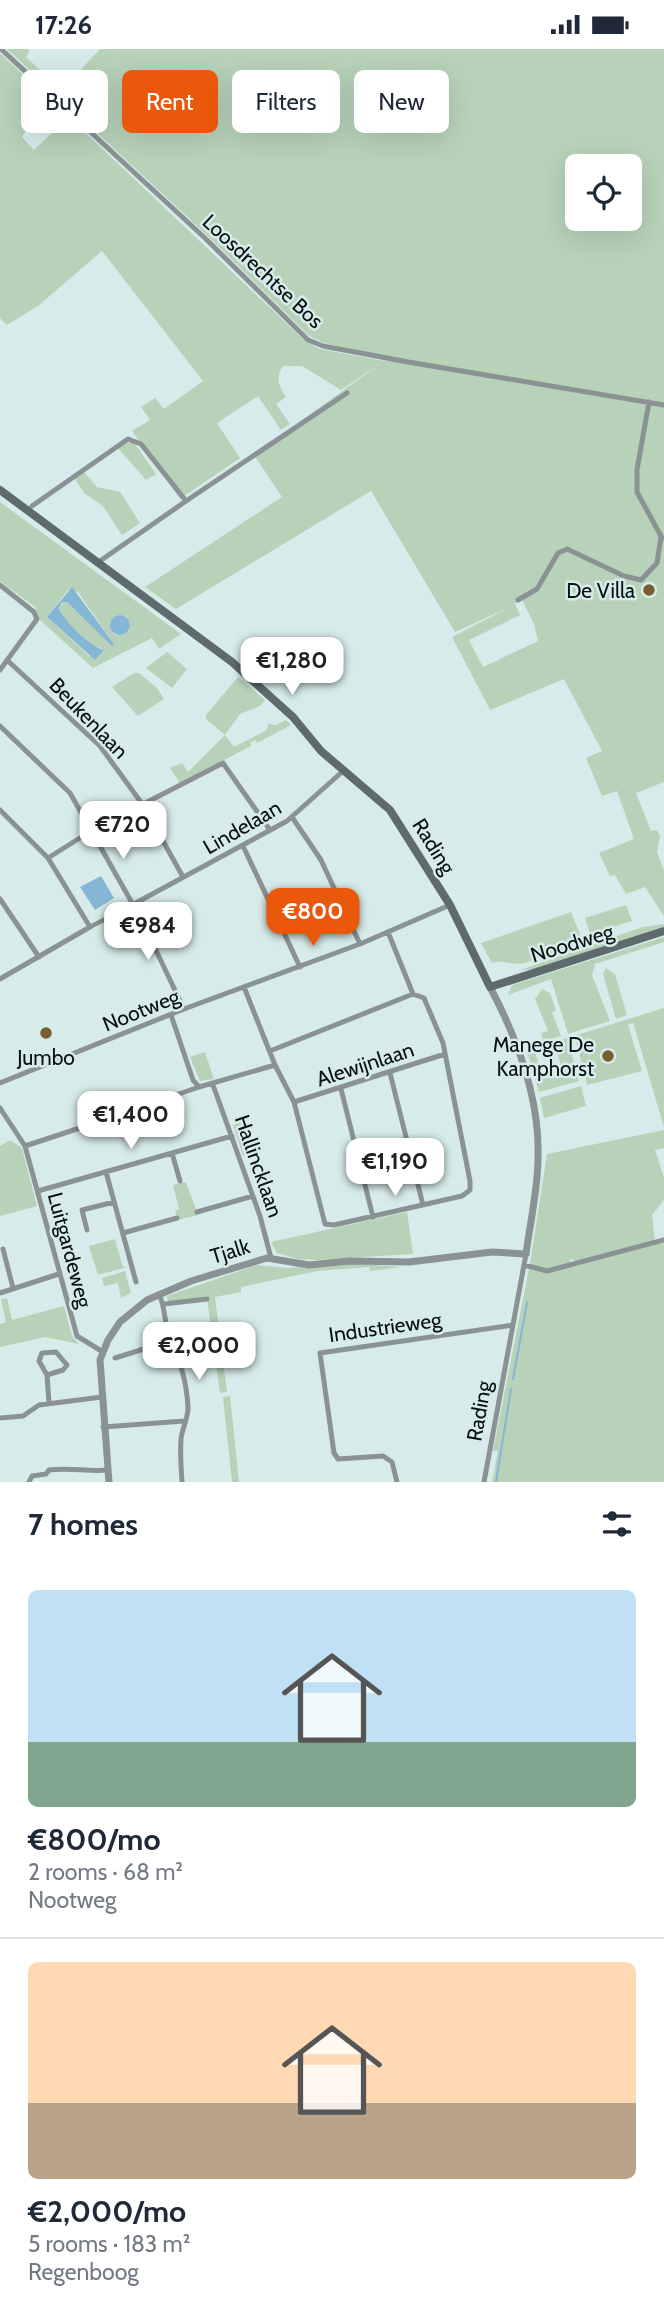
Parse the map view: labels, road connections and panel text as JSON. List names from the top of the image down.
{
  "streets": {
    "main road": ["Rading", "Noodweg"],
    "street": [
      "Loosdrechtse Bos",
      "Beukenlaan",
      "Lindelaan",
      "Nootweg",
      "Alewijnlaan",
      "Hallincklaan",
      "Luitgardeweg",
      "Tjalk",
      "Industrieweg"
    ]
  },
  "crossings": [
    ["Beukenlaan", "Lindelaan"],
    ["Lindelaan", "Rading"],
    ["Rading", "Noodweg"],
    ["Rading", "Nootweg"],
    ["Rading", "Tjalk"],
    ["Rading", "Industrieweg"],
    ["Hallincklaan", "Tjalk"],
    ["Luitgardeweg", "Tjalk"]
  ],
  "places": ["De Villa", "Jumbo", "Manege De Kamphorst"],
  "page": {
    "status": "17:26",
    "chip": [
      "Buy",
      "Rent",
      "Filters",
      "New"
    ],
    "price": [
      "€1,280",
      "€720",
      "€800",
      "€984",
      "€1,400",
      "€1,190",
      "€2,000"
    ],
    "heading": "7 homes",
    "list": [
      {
        "name": "€800/mo",
        "note": "2 rooms · 68 m² · Nootweg"
      },
      {
        "name": "€2,000/mo",
        "note": "5 rooms · 183 m² · Regenboog"
      }
    ]
  }
}
